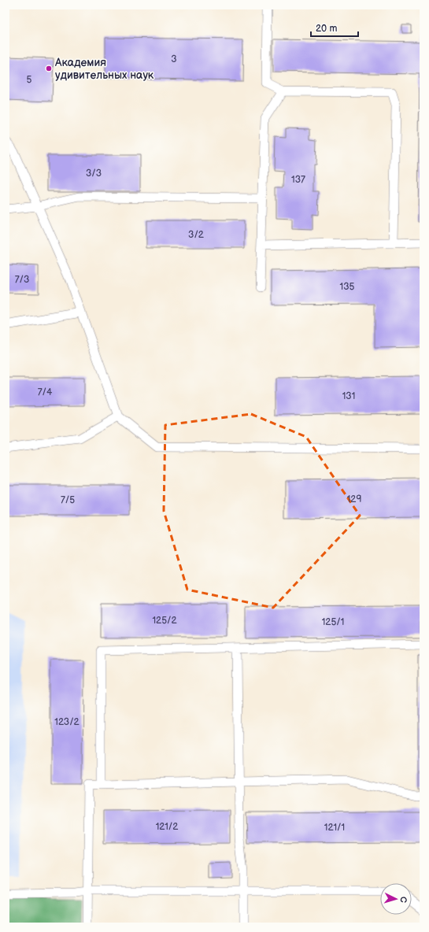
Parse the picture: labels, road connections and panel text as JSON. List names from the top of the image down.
{
  "places": ["Академия удивительных наук"],
  "house_numbers": [
    "3",
    "5",
    "3/3",
    "137",
    "3/2",
    "7/3",
    "135",
    "7/4",
    "131",
    "129",
    "7/5",
    "125/2",
    "125/1",
    "123/2",
    "121/2",
    "121/1"
  ],
  "scale_bar": "20 m",
  "north": "right"
}
